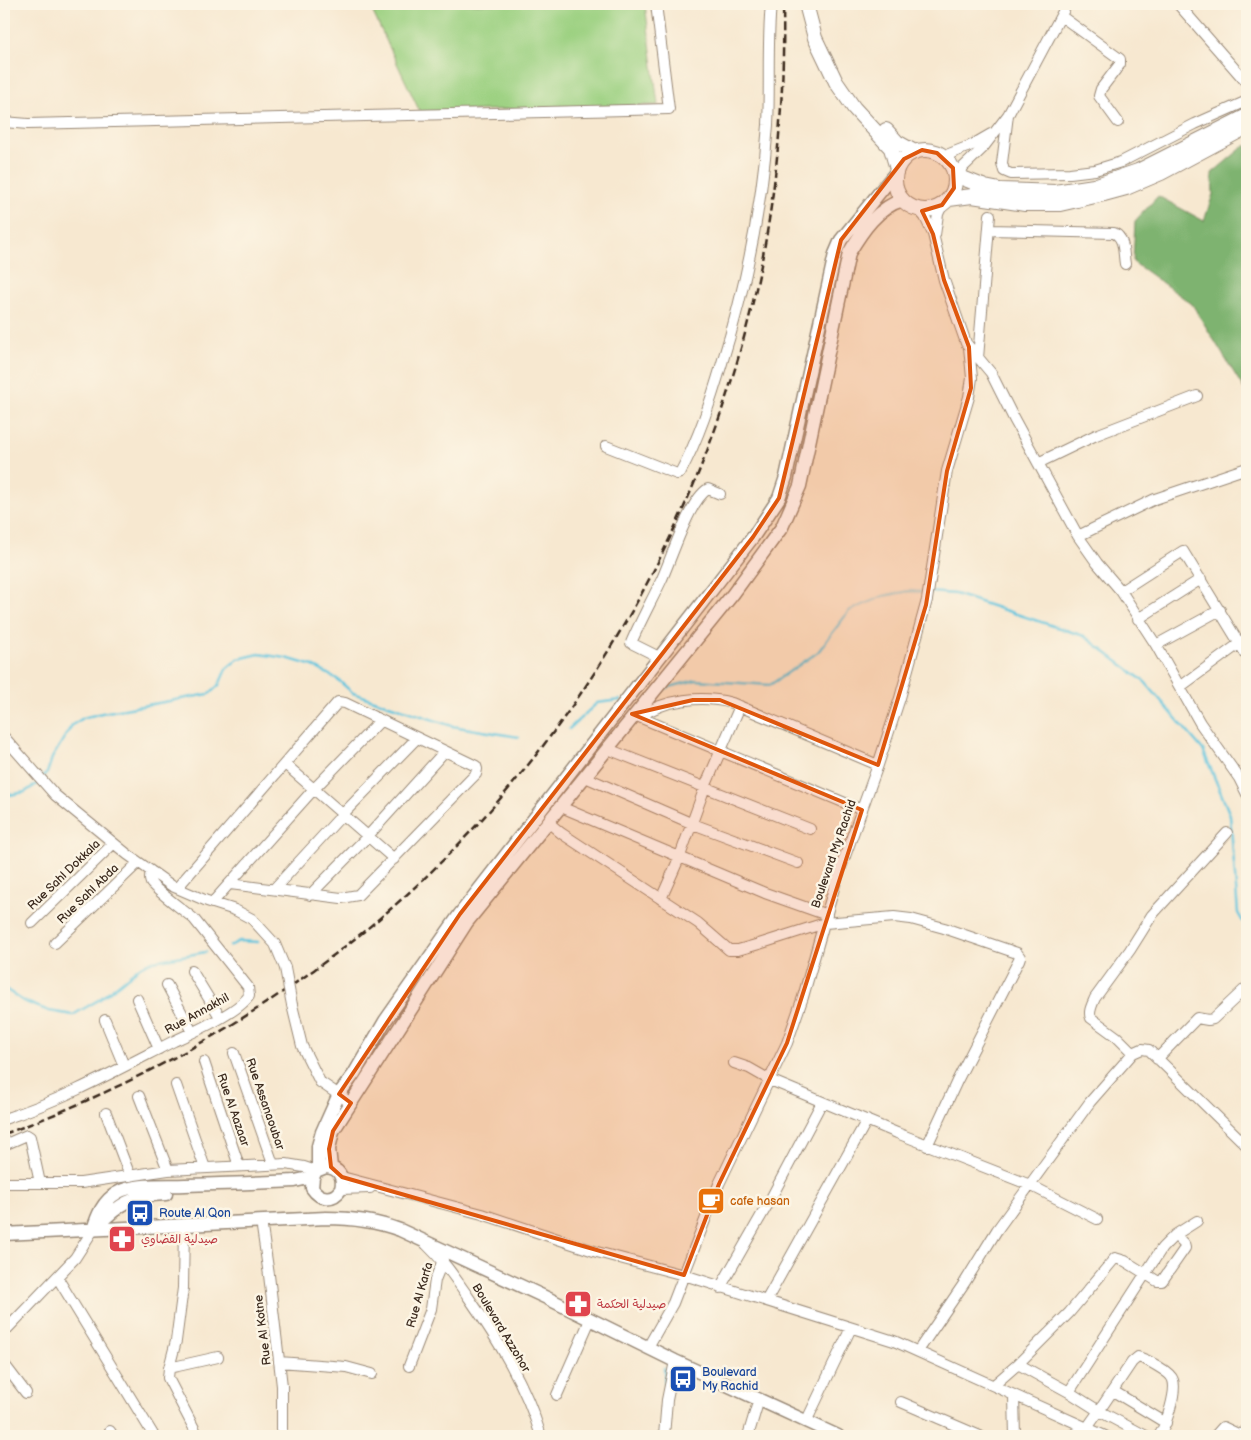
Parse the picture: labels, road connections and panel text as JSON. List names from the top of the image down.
{
  "streets": {
    "street": [
      "Boulevard My Rachid",
      "Rue Sahl Dokkala",
      "Rue Sahl Abda",
      "Rue Annakhil",
      "Rue Assanaoubar",
      "Rue Al Aazaar",
      "Rue Al Karfa",
      "Boulevard Azzohor",
      "Rue Al Kotne"
    ]
  },
  "crossings": [
    ["Rue Al Karfa", "Boulevard Azzohor"]
  ],
  "places": {
    "cafe": ["cafe hasan"],
    "bus stop": ["Route Al Qon", "Boulevard My Rachid"],
    "pharmacy": ["صيدلية القضاوي", "صيدلية الحكمة"]
  }
}
